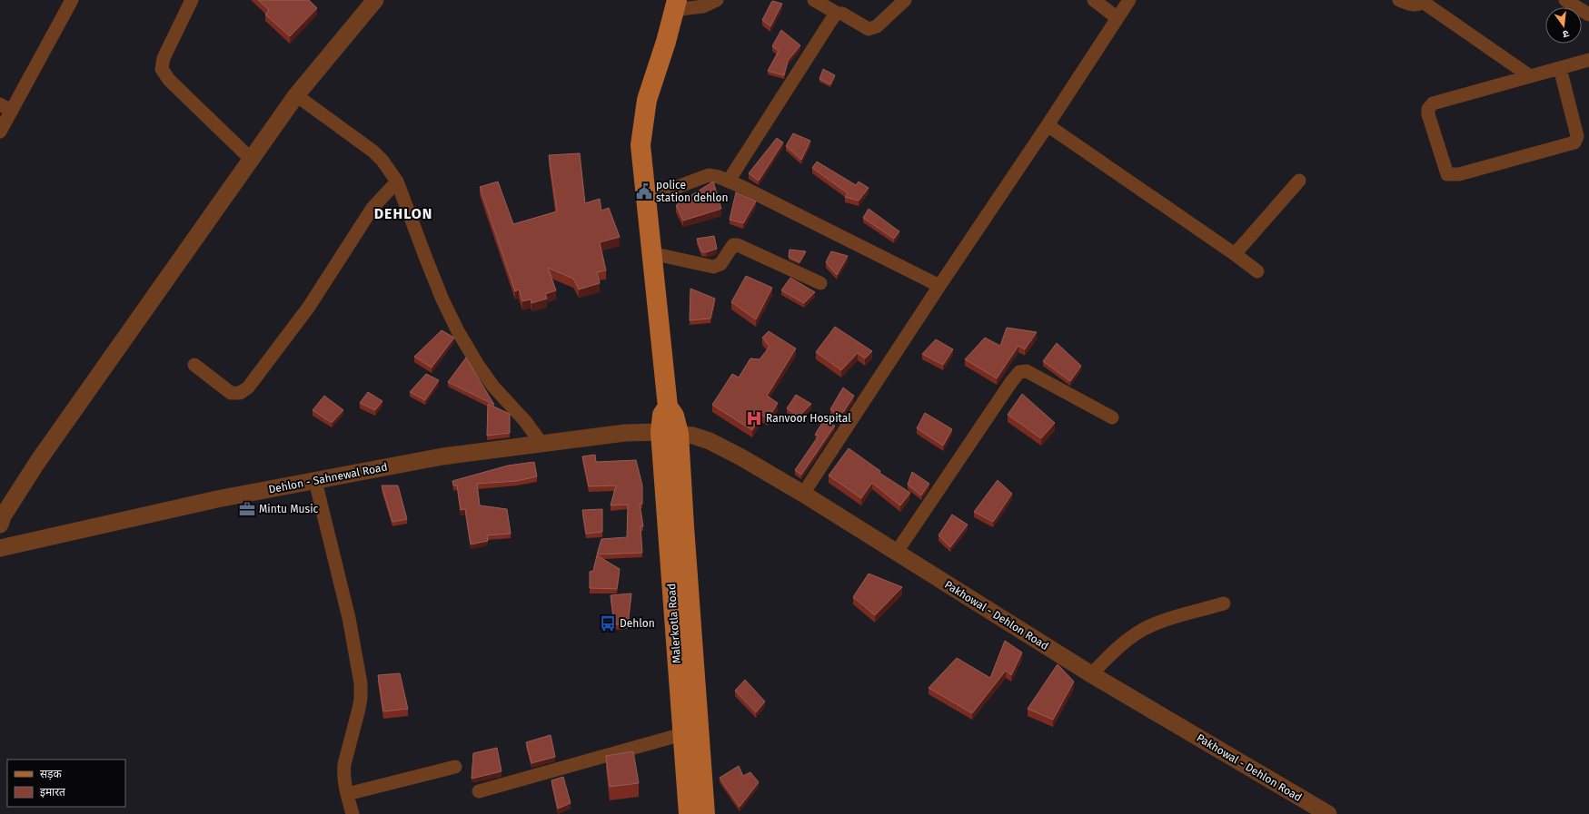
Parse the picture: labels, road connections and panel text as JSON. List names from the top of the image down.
{
  "streets": {
    "main road": ["Malerkotla Road"],
    "street": ["Dehlon - Sahnewal Road", "Pakhowal - Dehlon Road"]
  },
  "crossings": [
    ["Dehlon - Sahnewal Road", "Pakhowal - Dehlon Road"],
    ["Dehlon - Sahnewal Road", "Malerkotla Road"],
    ["Pakhowal - Dehlon Road", "Malerkotla Road"]
  ],
  "districts": ["DEHLON"],
  "places": {
    "public building": ["police station dehlon"],
    "hospital": ["Ranvoor Hospital"],
    "office": ["Mintu Music"],
    "bus stop": ["Dehlon"]
  },
  "legend": ["सड़क", "इमारत"],
  "north": "bottom"
}
